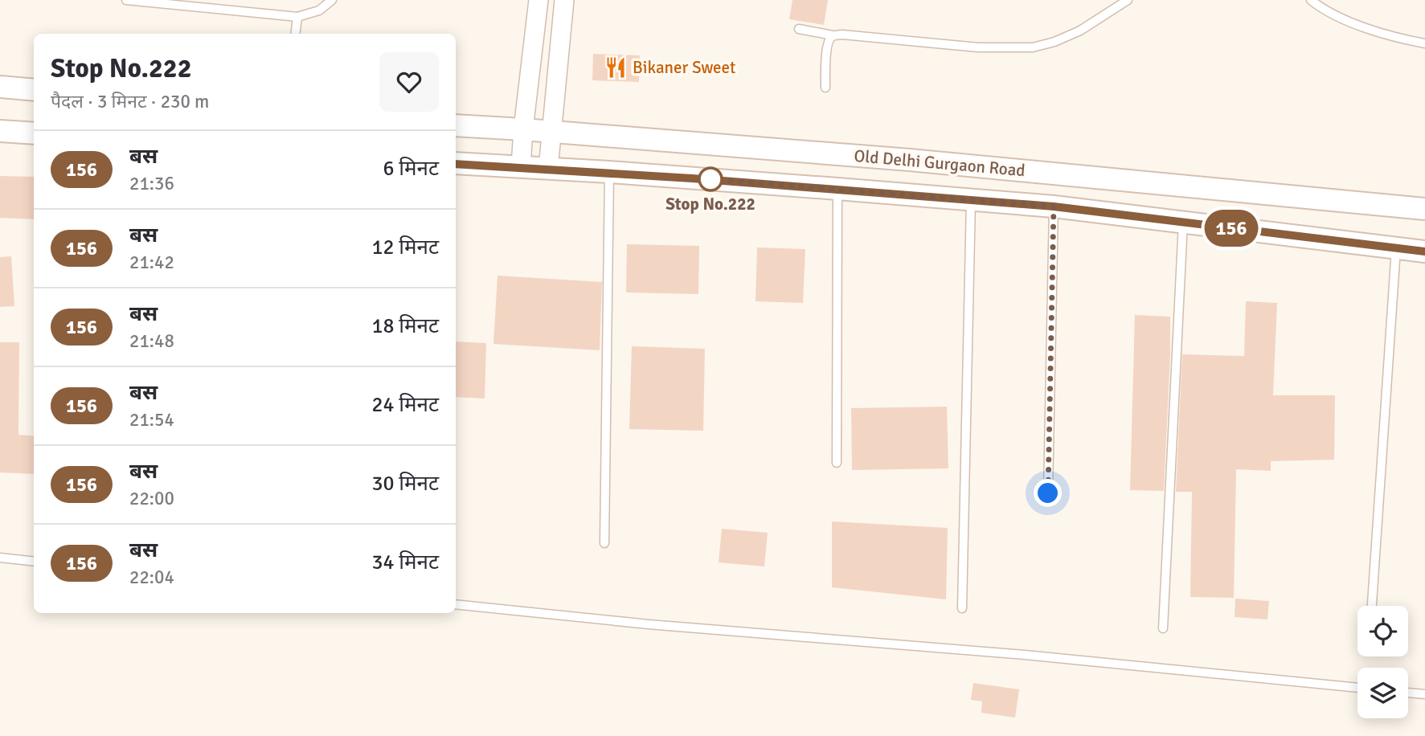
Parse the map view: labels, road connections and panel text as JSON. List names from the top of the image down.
{
  "streets": {
    "main road": ["Old Delhi Gurgaon Road"]
  },
  "places": {
    "restaurant": ["Bikaner Sweet"],
    "other": ["Stop No.222"]
  },
  "lines": ["bus line 156"],
  "page": {
    "on_map": "156",
    "heading": ["Stop No.222", "पैदल · 3 मिनट · 230 m"],
    "list": [
      {
        "mark": "156",
        "name": "बस",
        "note": "21:36",
        "value": "6 मिनट"
      },
      {
        "mark": "156",
        "name": "बस",
        "note": "21:42",
        "value": "12 मिनट"
      },
      {
        "mark": "156",
        "name": "बस",
        "note": "21:48",
        "value": "18 मिनट"
      },
      {
        "mark": "156",
        "name": "बस",
        "note": "21:54",
        "value": "24 मिनट"
      },
      {
        "mark": "156",
        "name": "बस",
        "note": "22:00",
        "value": "30 मिनट"
      },
      {
        "mark": "156",
        "name": "बस",
        "note": "22:04",
        "value": "34 मिनट"
      }
    ]
  }
}
